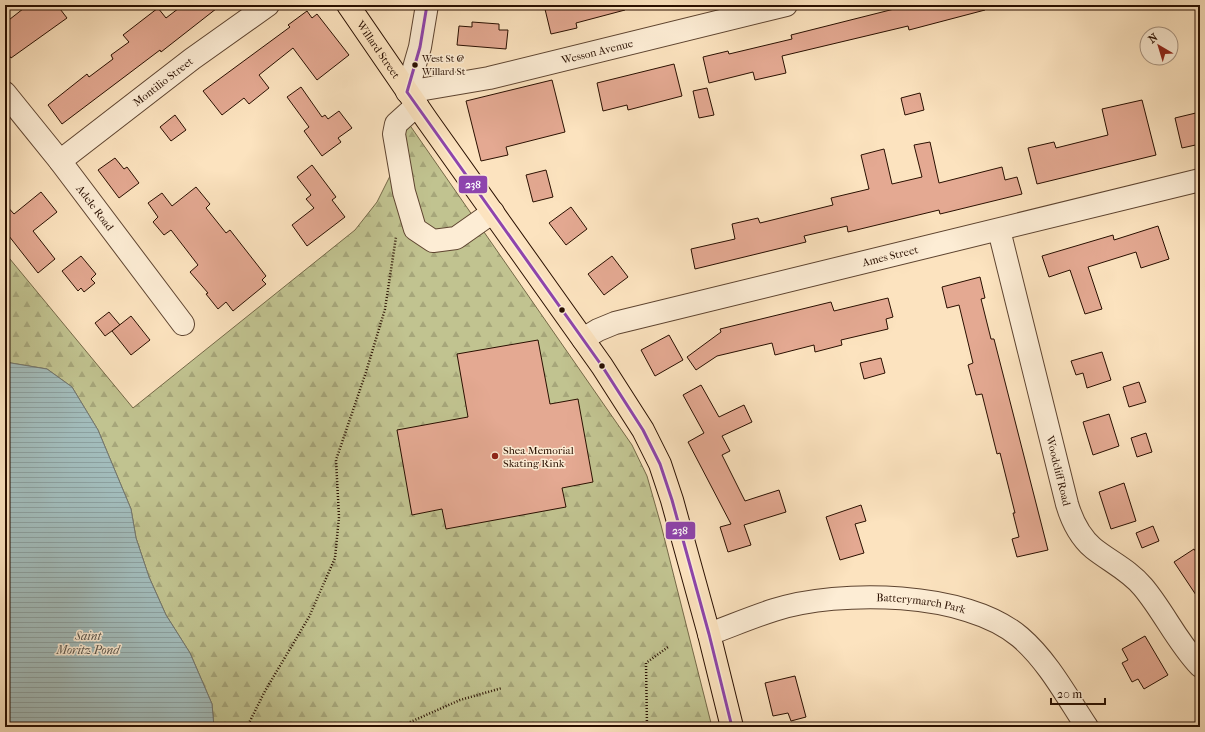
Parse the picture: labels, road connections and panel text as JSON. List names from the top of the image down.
{
  "streets": {
    "main road": ["Willard Street"],
    "street": [
      "Wesson Avenue",
      "Montilio Street",
      "Adele Road",
      "Ames Street",
      "Woodcliff Road",
      "Batterymarch Park"
    ]
  },
  "crossings": [
    ["Willard Street", "Wesson Avenue"],
    ["Willard Street", "Ames Street"],
    ["Willard Street", "Batterymarch Park"],
    ["Montilio Street", "Adele Road"],
    ["Ames Street", "Woodcliff Road"]
  ],
  "water": ["Saint Moritz Pond"],
  "places": ["West St @ Willard St", "Shea Memorial Skating Rink"],
  "lines": ["transit line 238"],
  "scale_bar": "20 m",
  "north": "top left"
}
